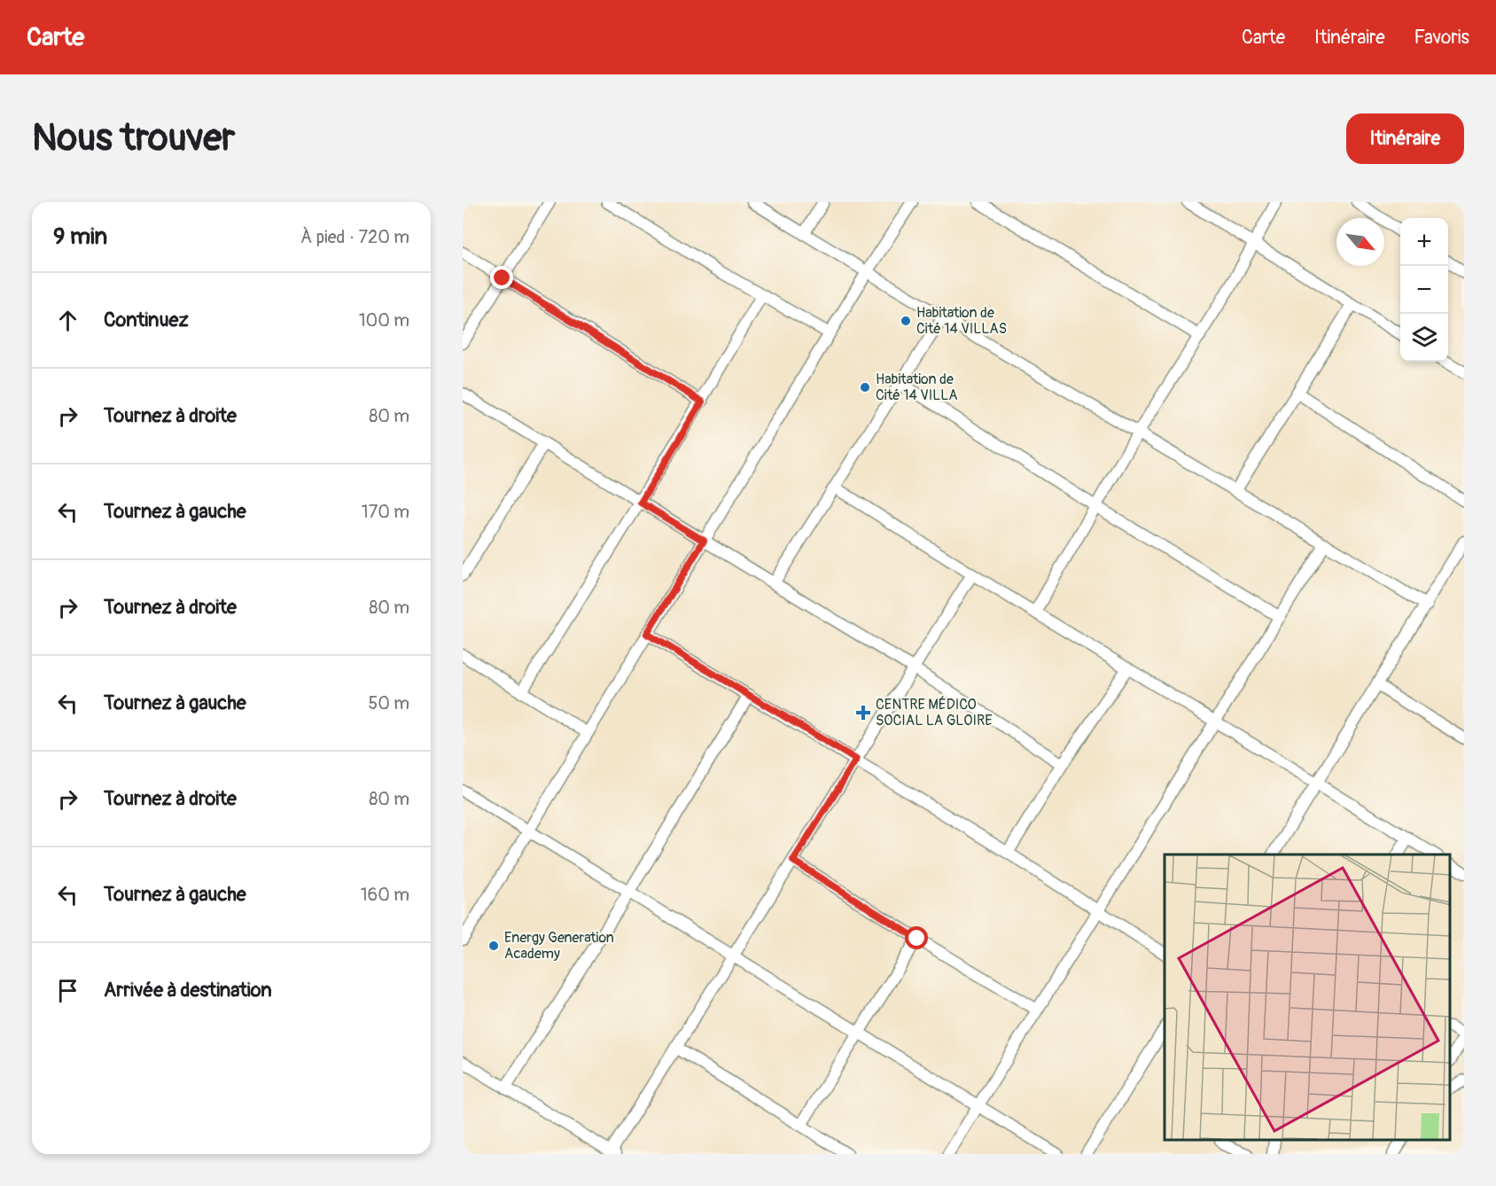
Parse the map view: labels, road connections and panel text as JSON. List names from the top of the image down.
{
  "places": {
    "other": ["Habitation de Cité 14 VILLAS", "Habitation de Cité 14 VILLA", "Energy Generation Academy"],
    "health": ["CENTRE MÉDICO SOCIAL LA GLOIRE"]
  },
  "north": "bottom right",
  "page": {
    "header": "Carte",
    "nav": ["Carte", "Itinéraire", "Favoris"],
    "buttons": "Itinéraire",
    "title": "Nous trouver",
    "heading": ["9 min", "À pied · 720 m"],
    "map_buttons": ["+", "−"],
    "list": [
      ["Continuez", "100 m"],
      ["Tournez à droite", "80 m"],
      ["Tournez à gauche", "170 m"],
      ["Tournez à droite", "80 m"],
      ["Tournez à gauche", "50 m"],
      ["Tournez à droite", "80 m"],
      ["Tournez à gauche", "160 m"],
      "Arrivée à destination"
    ]
  }
}
